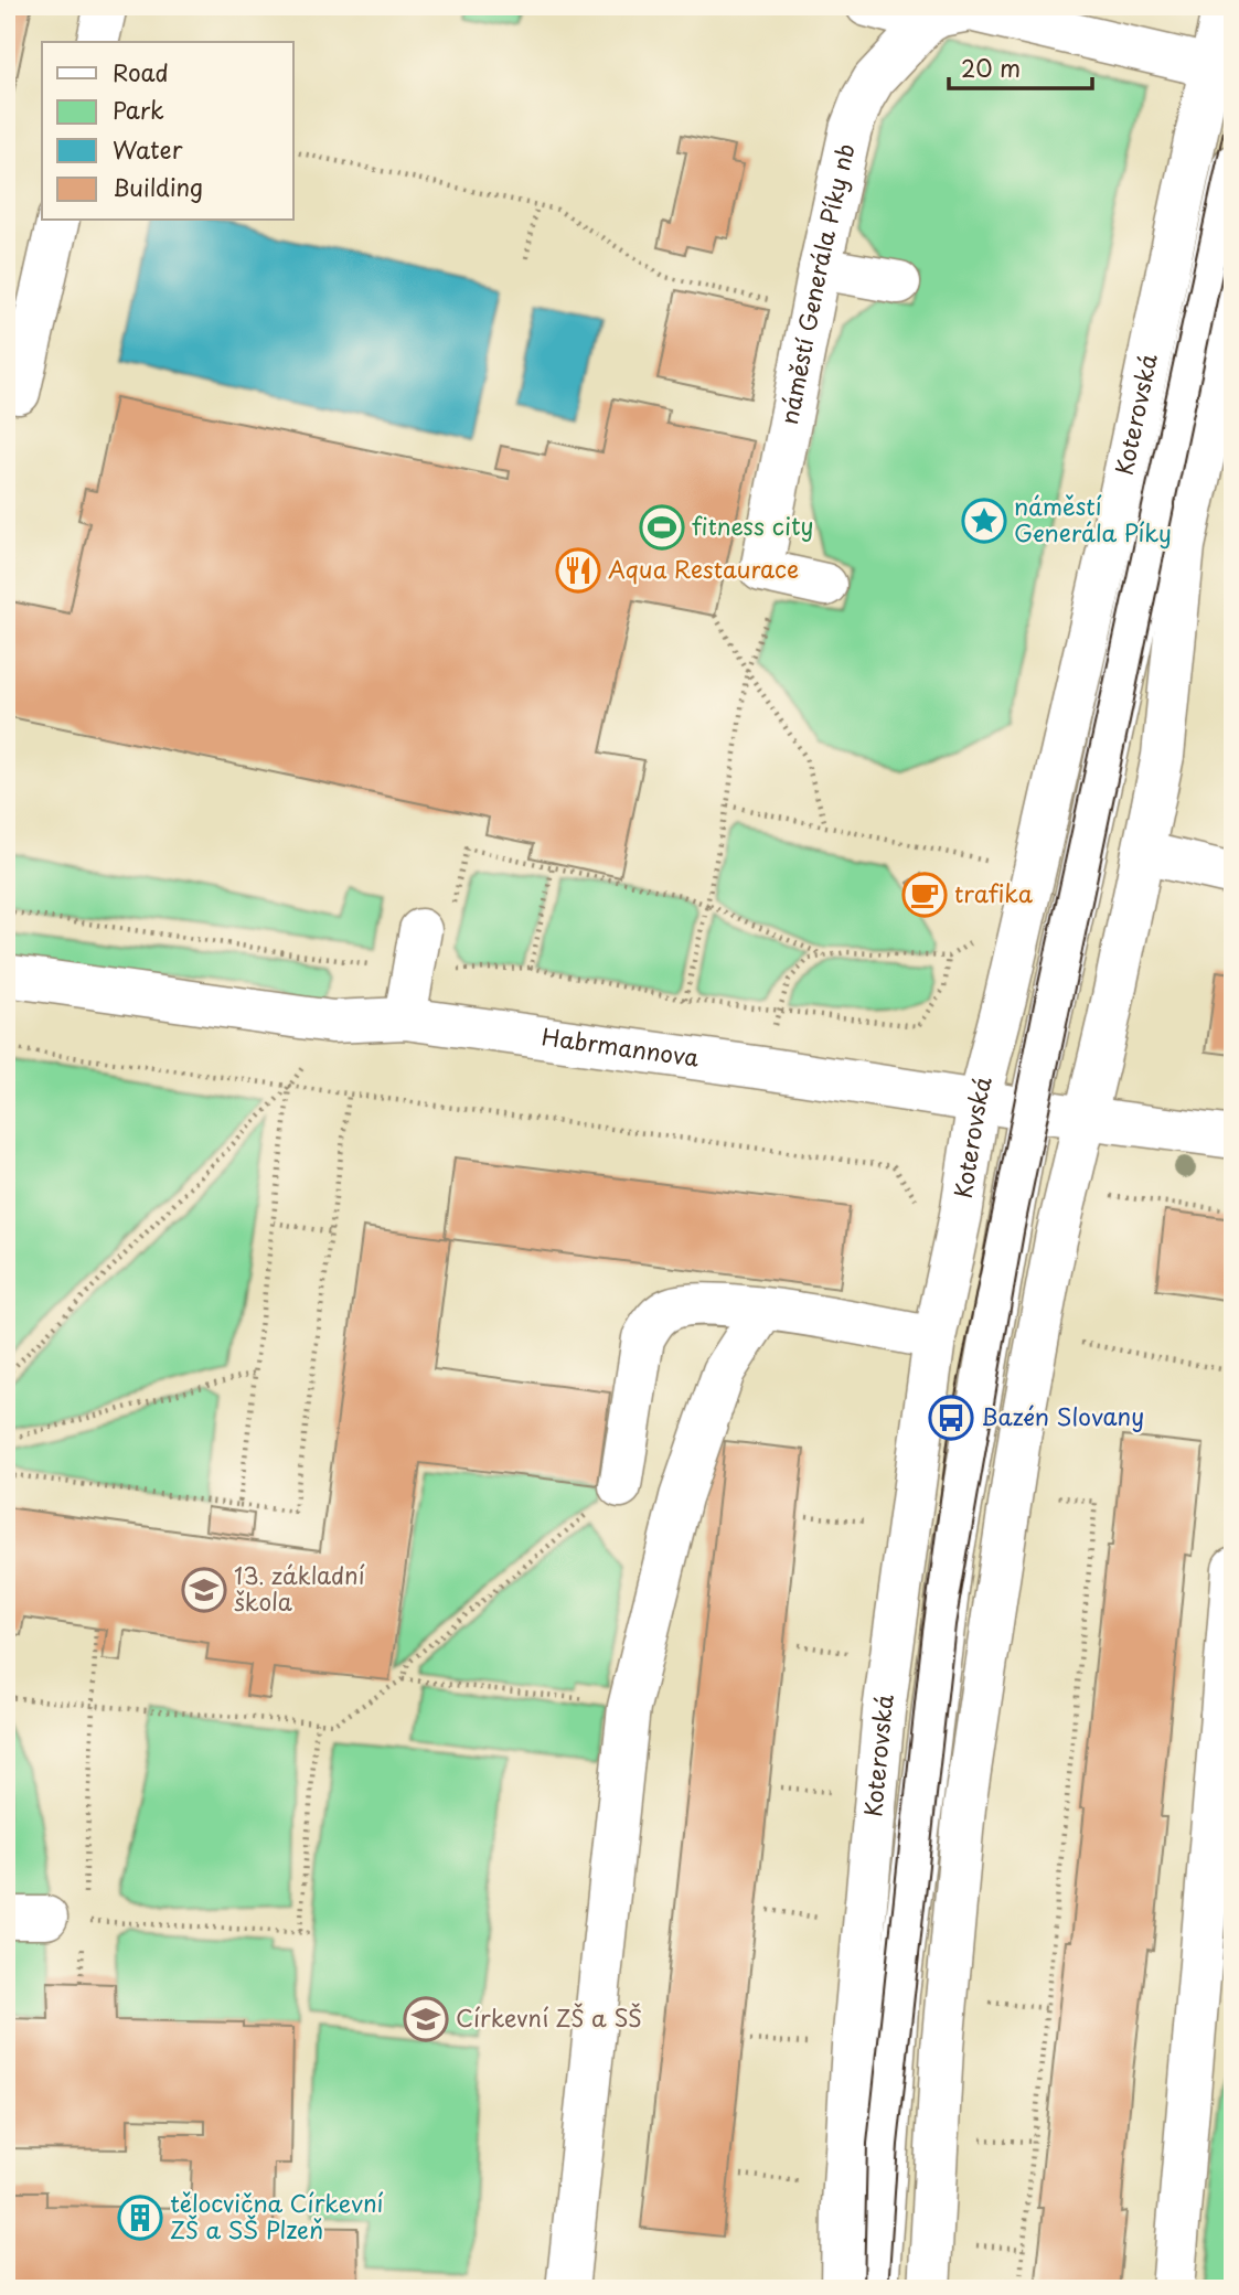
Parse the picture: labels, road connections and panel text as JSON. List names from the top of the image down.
{
  "streets": {
    "street": ["náměstí Generála Píky nb", "Koterovská", "Habrmannova"]
  },
  "crossings": [
    ["Koterovská", "Habrmannova"]
  ],
  "places": {
    "place": ["náměstí Generála Píky"],
    "sports": ["fitness city"],
    "restaurant": ["Aqua Restaurace"],
    "cafe": ["trafika"],
    "bus stop": ["Bazén Slovany"],
    "school or university": ["13. základní škola", "Církevní ZŠ a SŠ"],
    "building": ["tělocvična Církevní ZŠ a SŠ Plzeň"]
  },
  "legend": [
    "Road",
    "Park",
    "Water",
    "Building"
  ],
  "scale_bar": "20 m"
}
